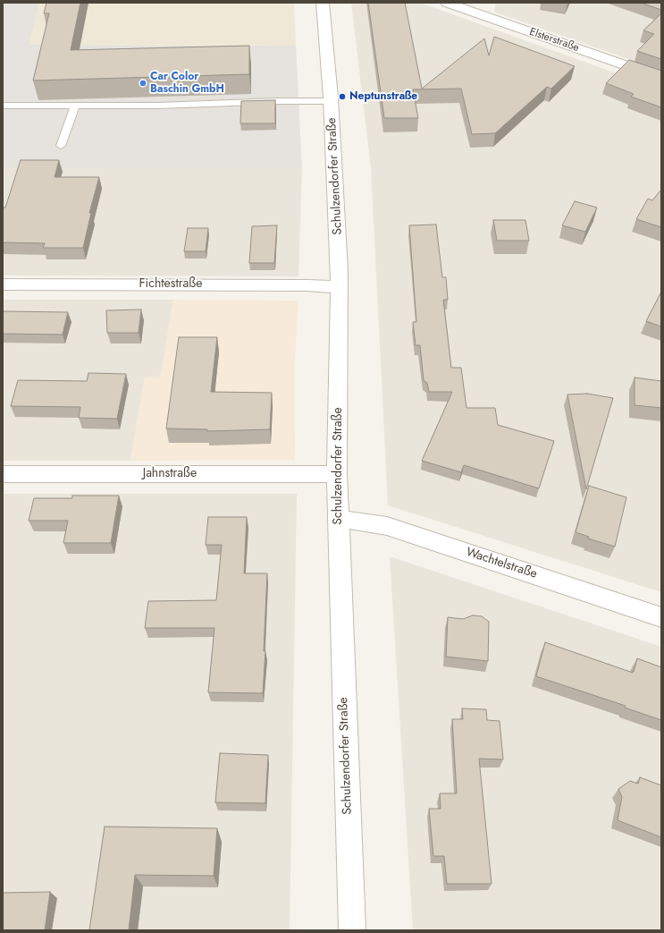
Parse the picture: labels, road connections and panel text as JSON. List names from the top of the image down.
{
  "streets": {
    "street": [
      "Elsterstraße",
      "Schulzendorfer Straße",
      "Fichtestraße",
      "Jahnstraße",
      "Wachtelstraße"
    ]
  },
  "crossings": [
    ["Schulzendorfer Straße", "Fichtestraße"],
    ["Schulzendorfer Straße", "Jahnstraße"],
    ["Schulzendorfer Straße", "Wachtelstraße"]
  ],
  "places": ["Car Color Baschin GmbH", "Neptunstraße"]
}
